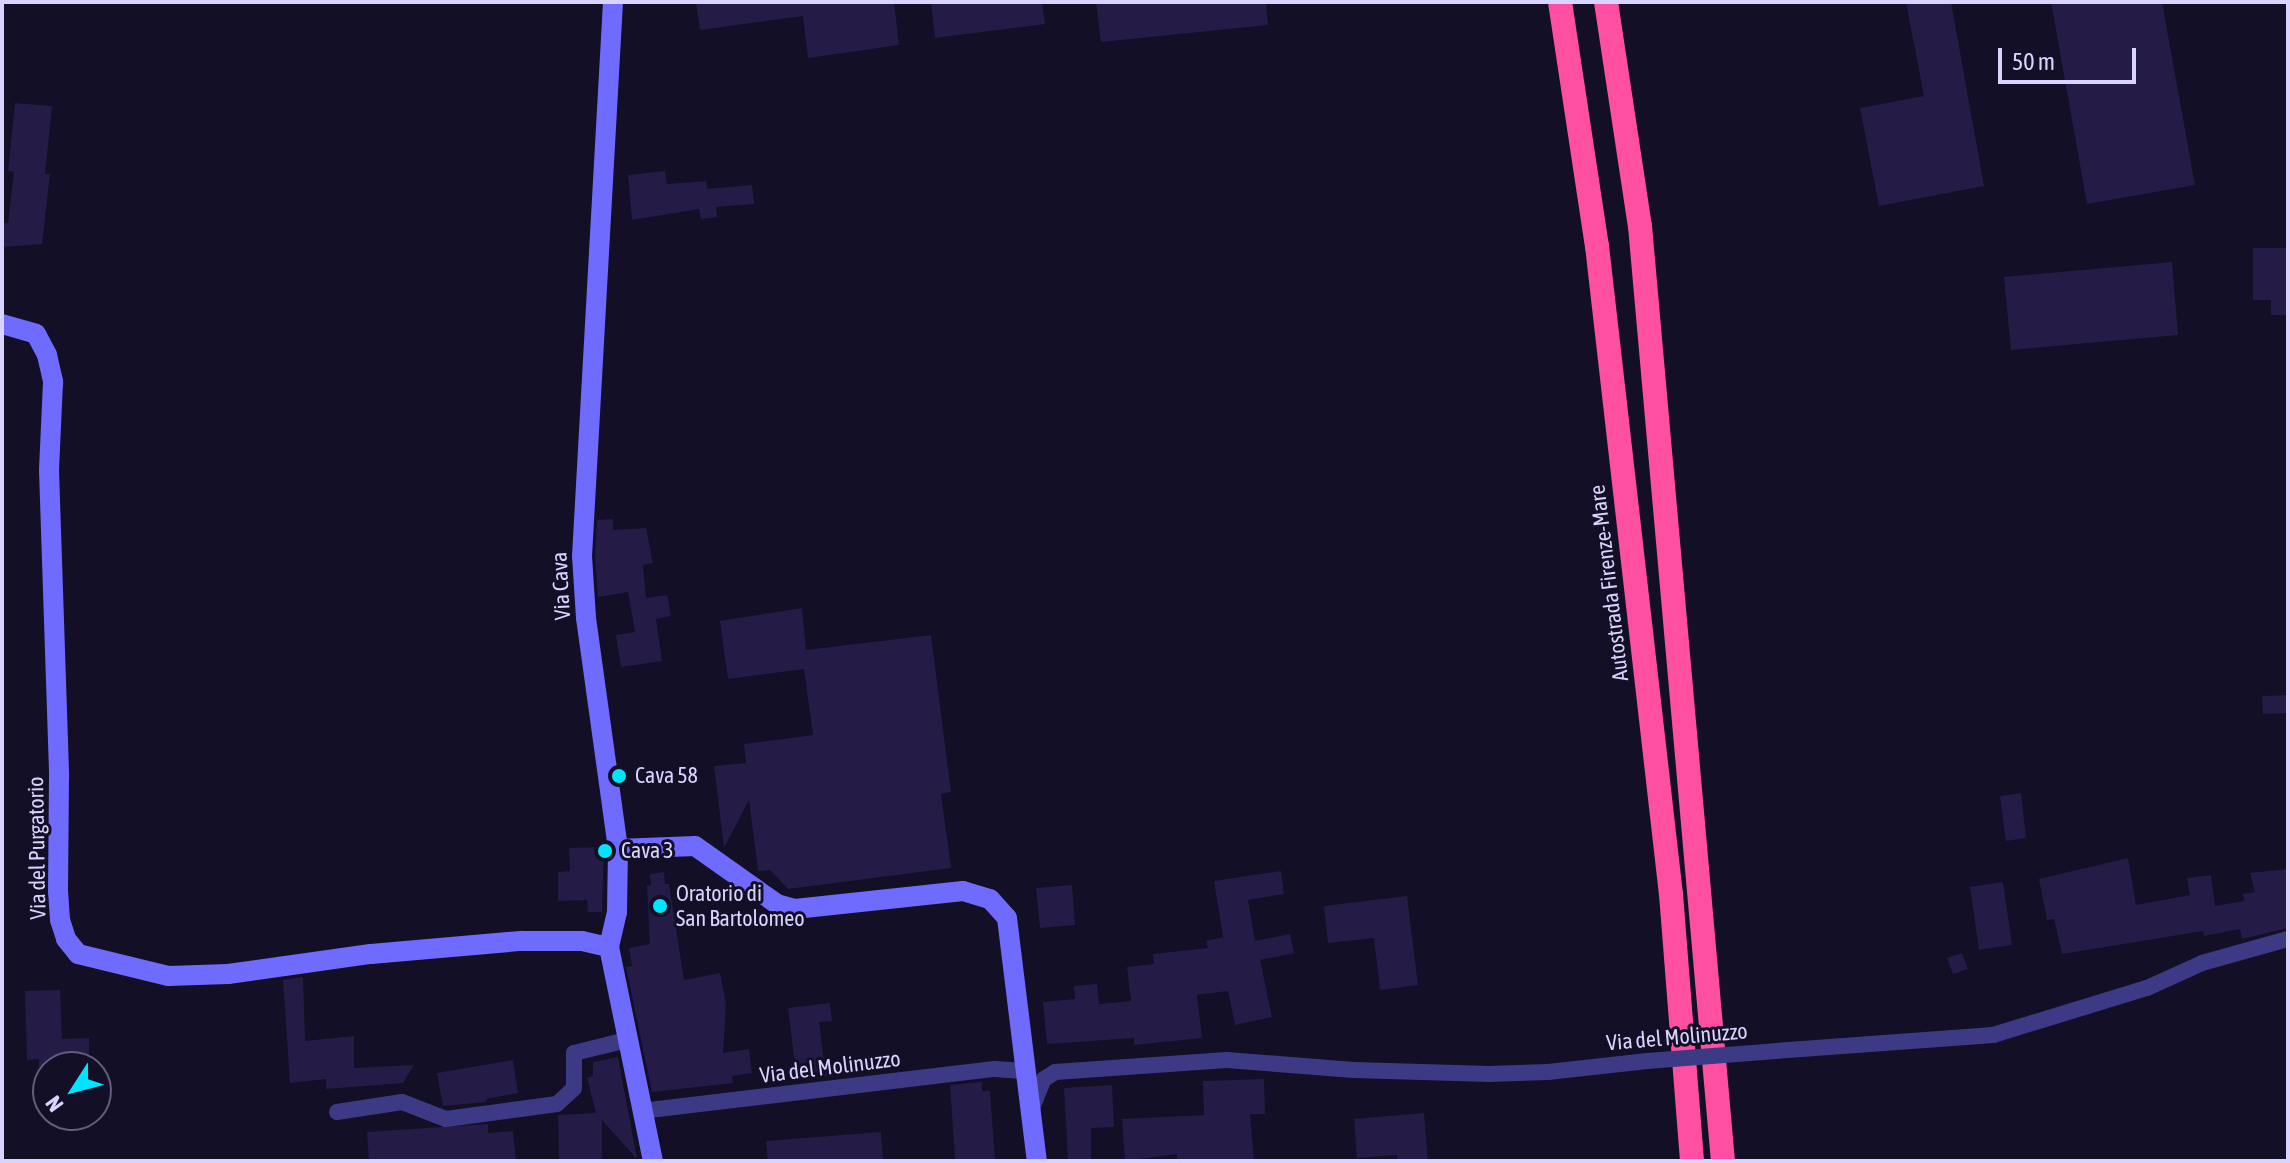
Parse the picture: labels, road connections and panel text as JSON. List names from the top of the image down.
{
  "streets": {
    "highway": ["Autostrada Firenze-Mare"],
    "street": ["Via Cava", "Via del Purgatorio", "Via del Molinuzzo"]
  },
  "crossings": [
    ["Via Cava", "Via del Purgatorio"],
    ["Via Cava", "Via del Molinuzzo"]
  ],
  "places": ["Cava 58", "Cava 3", "Oratorio di San Bartolomeo"],
  "scale_bar": "50 m",
  "north": "bottom left"
}
